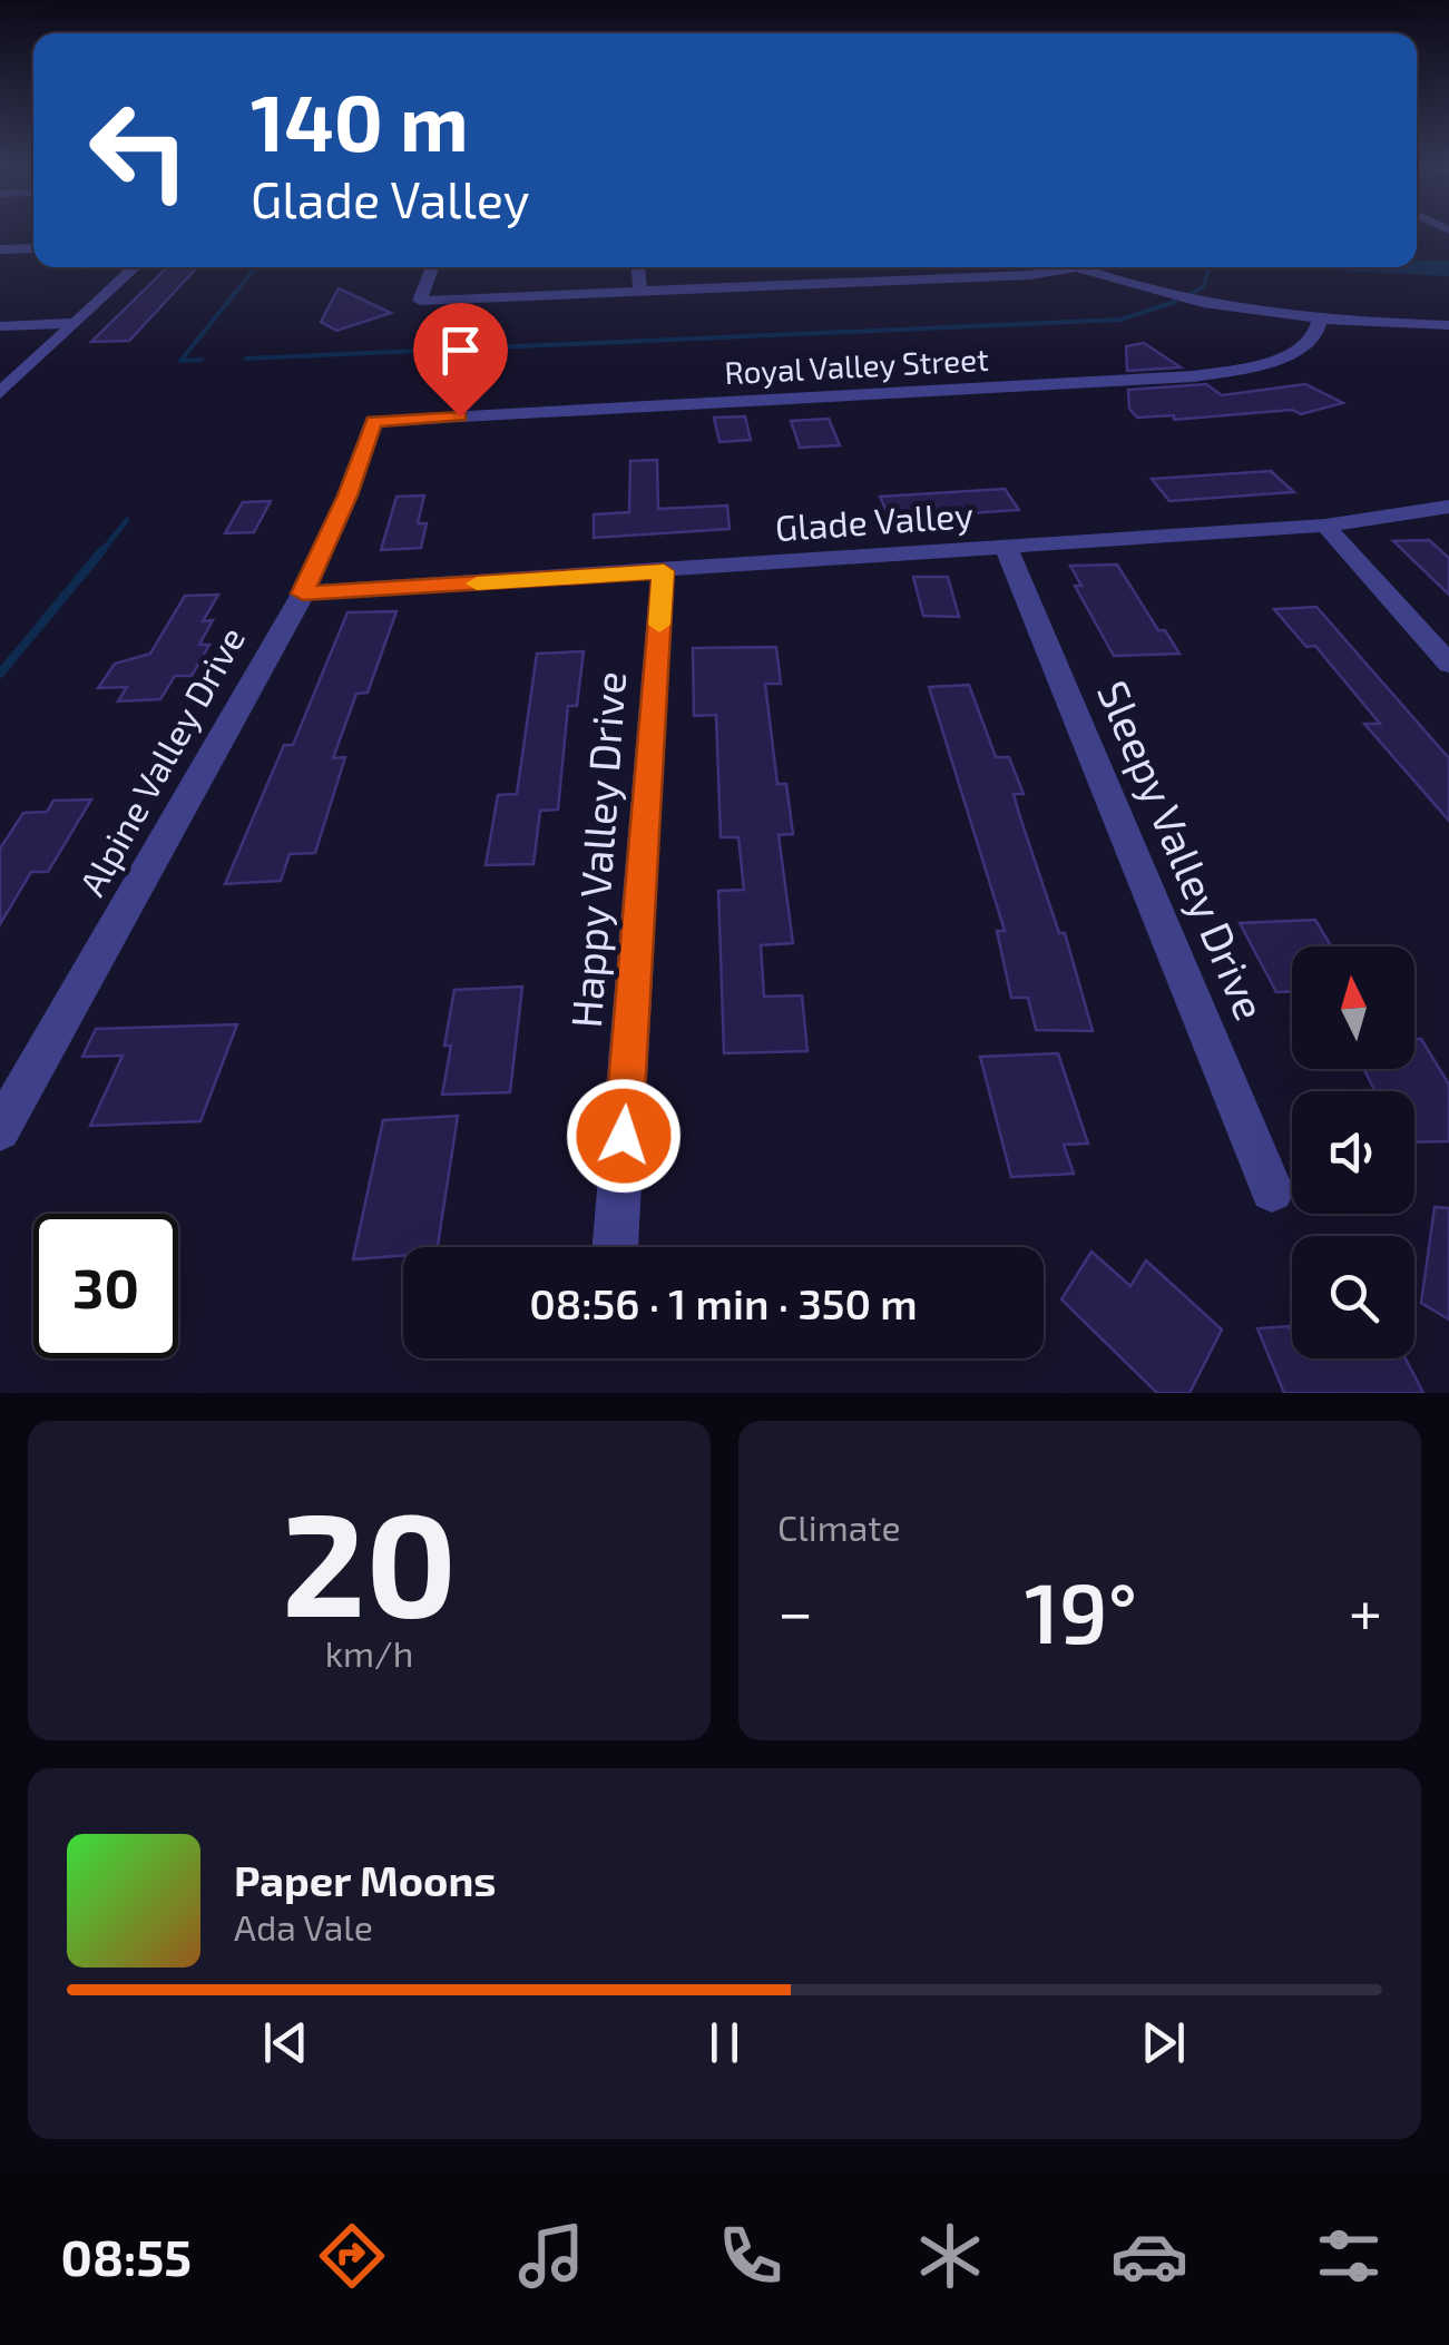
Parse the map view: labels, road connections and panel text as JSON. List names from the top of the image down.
{
  "streets": {
    "street": [
      "Royal Valley Street",
      "Glade Valley",
      "Alpine Valley Drive",
      "Happy Valley Drive",
      "Sleepy Valley Drive"
    ]
  },
  "crossings": [
    ["Royal Valley Street", "Alpine Valley Drive"],
    ["Glade Valley", "Alpine Valley Drive"],
    ["Glade Valley", "Happy Valley Drive"],
    ["Glade Valley", "Sleepy Valley Drive"]
  ],
  "north": "top",
  "page": {
    "turn": ["140 m", "Glade Valley"],
    "limit": "30",
    "trip": "08:56 · 1 min · 350 m",
    "tile": [
      ["20", "km/h"],
      "Climate"
    ],
    "heat": ["−", "19°", "+"],
    "song": ["Paper Moons", "Ada Vale"],
    "tabs": "08:55"
  }
}
